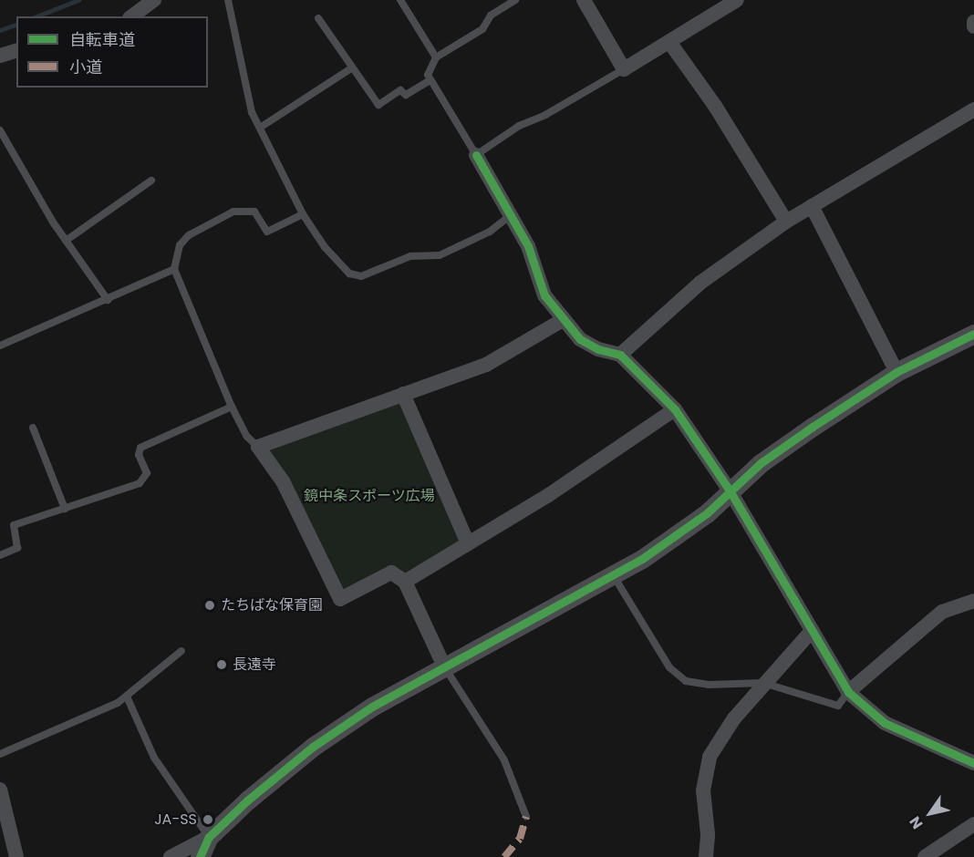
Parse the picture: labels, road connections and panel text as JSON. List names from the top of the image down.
{
  "parks": ["鏡中条スポーツ広場"],
  "places": ["たちばな保育園", "長遠寺", "JA-SS"],
  "legend": ["自転車道", "小道"],
  "north": "bottom left"
}
